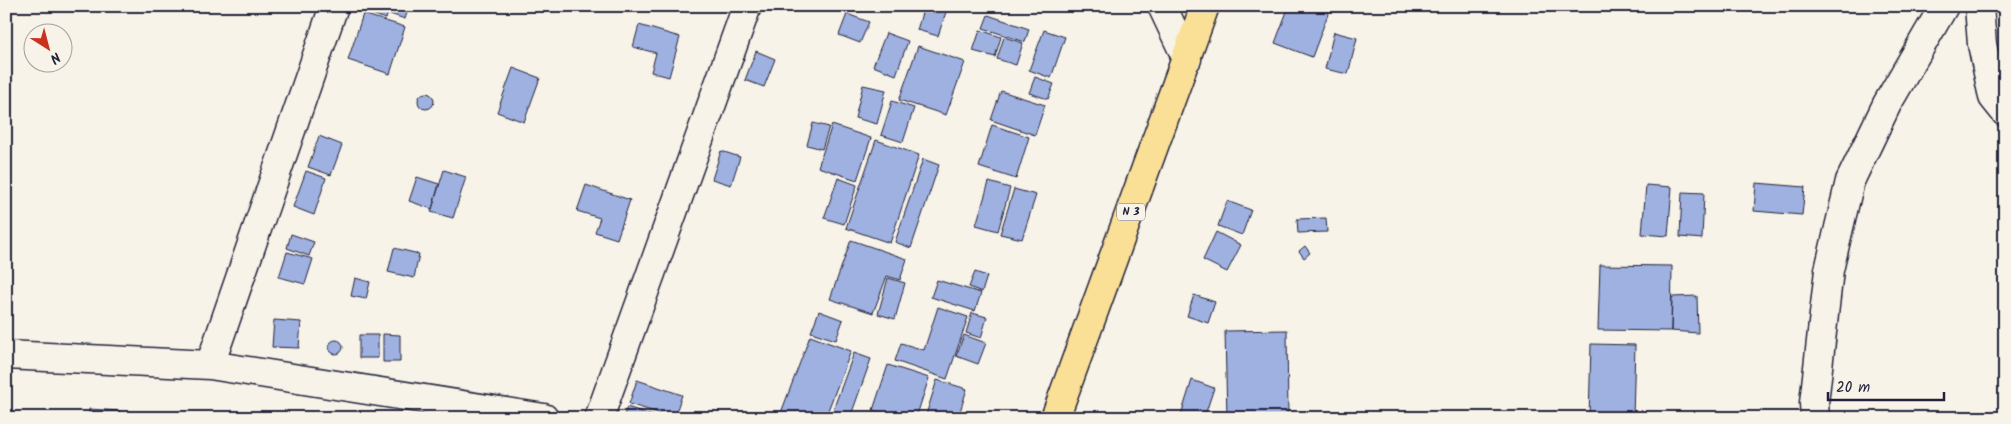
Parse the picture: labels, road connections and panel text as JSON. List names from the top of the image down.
{
  "streets": {
    "main road": ["N 3"]
  },
  "scale_bar": "20 m",
  "north": "bottom right"
}
